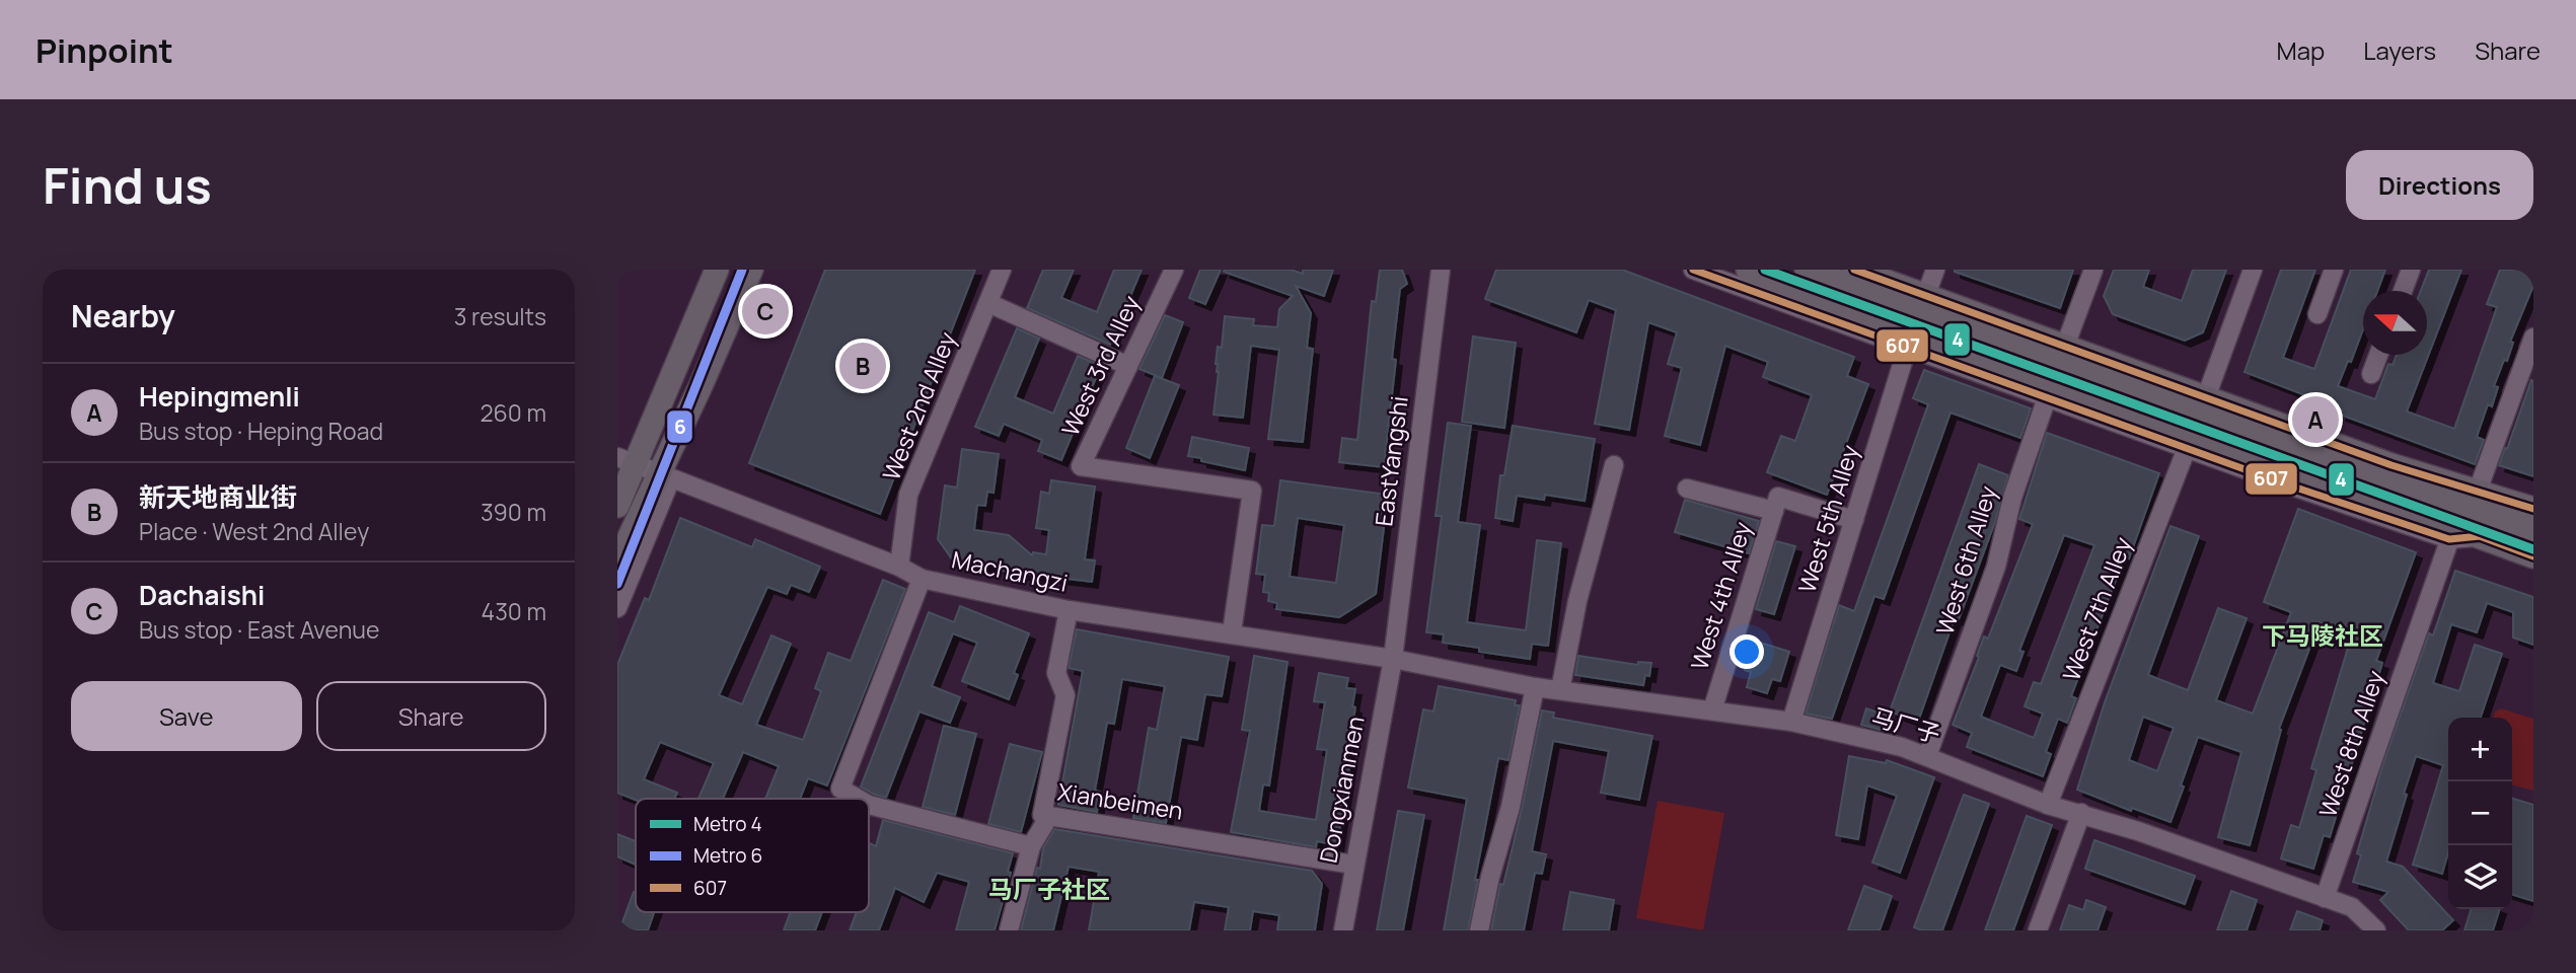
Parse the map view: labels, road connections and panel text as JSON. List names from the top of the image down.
{
  "streets": {
    "street": [
      "West 3rd Alley",
      "West 2nd Alley",
      "EastYangshi",
      "West 5th Alley",
      "West 6th Alley",
      "Machangzi",
      "West 4th Alley",
      "West 7th Alley",
      "马厂子",
      "West 8th Alley",
      "Dongxianmen",
      "Xianbeimen"
    ]
  },
  "crossings": [
    ["West 3rd Alley", "Machangzi"],
    ["West 2nd Alley", "Machangzi"],
    ["EastYangshi", "Machangzi"],
    ["EastYangshi", "马厂子"],
    ["EastYangshi", "Dongxianmen"],
    ["West 5th Alley", "马厂子"],
    ["West 6th Alley", "马厂子"],
    ["Machangzi", "马厂子"],
    ["Machangzi", "Dongxianmen"],
    ["Machangzi", "Xianbeimen"],
    ["West 4th Alley", "马厂子"],
    ["West 7th Alley", "马厂子"],
    ["马厂子", "West 8th Alley"],
    ["马厂子", "Dongxianmen"],
    ["Dongxianmen", "Xianbeimen"]
  ],
  "districts": ["下马陵社区", "马厂子社区"],
  "lines": ["metro line 4", "metro line 6", "transit line 607"],
  "legend": ["Metro 4", "Metro 6", "607"],
  "north": "left",
  "page": {
    "header": "Pinpoint",
    "nav": ["Map", "Layers", "Share"],
    "buttons": [
      "Directions",
      ["Save", "Share"]
    ],
    "title": "Find us",
    "heading": ["Nearby", "3 results"],
    "pins": ["C", "B", "A"],
    "list": [
      {
        "mark": "A",
        "name": "Hepingmenli",
        "note": "Bus stop · Heping Road",
        "value": "260 m"
      },
      {
        "mark": "B",
        "name": "新天地商业街",
        "note": "Place · West 2nd Alley",
        "value": "390 m"
      },
      {
        "mark": "C",
        "name": "Dachaishi",
        "note": "Bus stop · East Avenue",
        "value": "430 m"
      }
    ],
    "map_buttons": ["+", "−"]
  }
}
